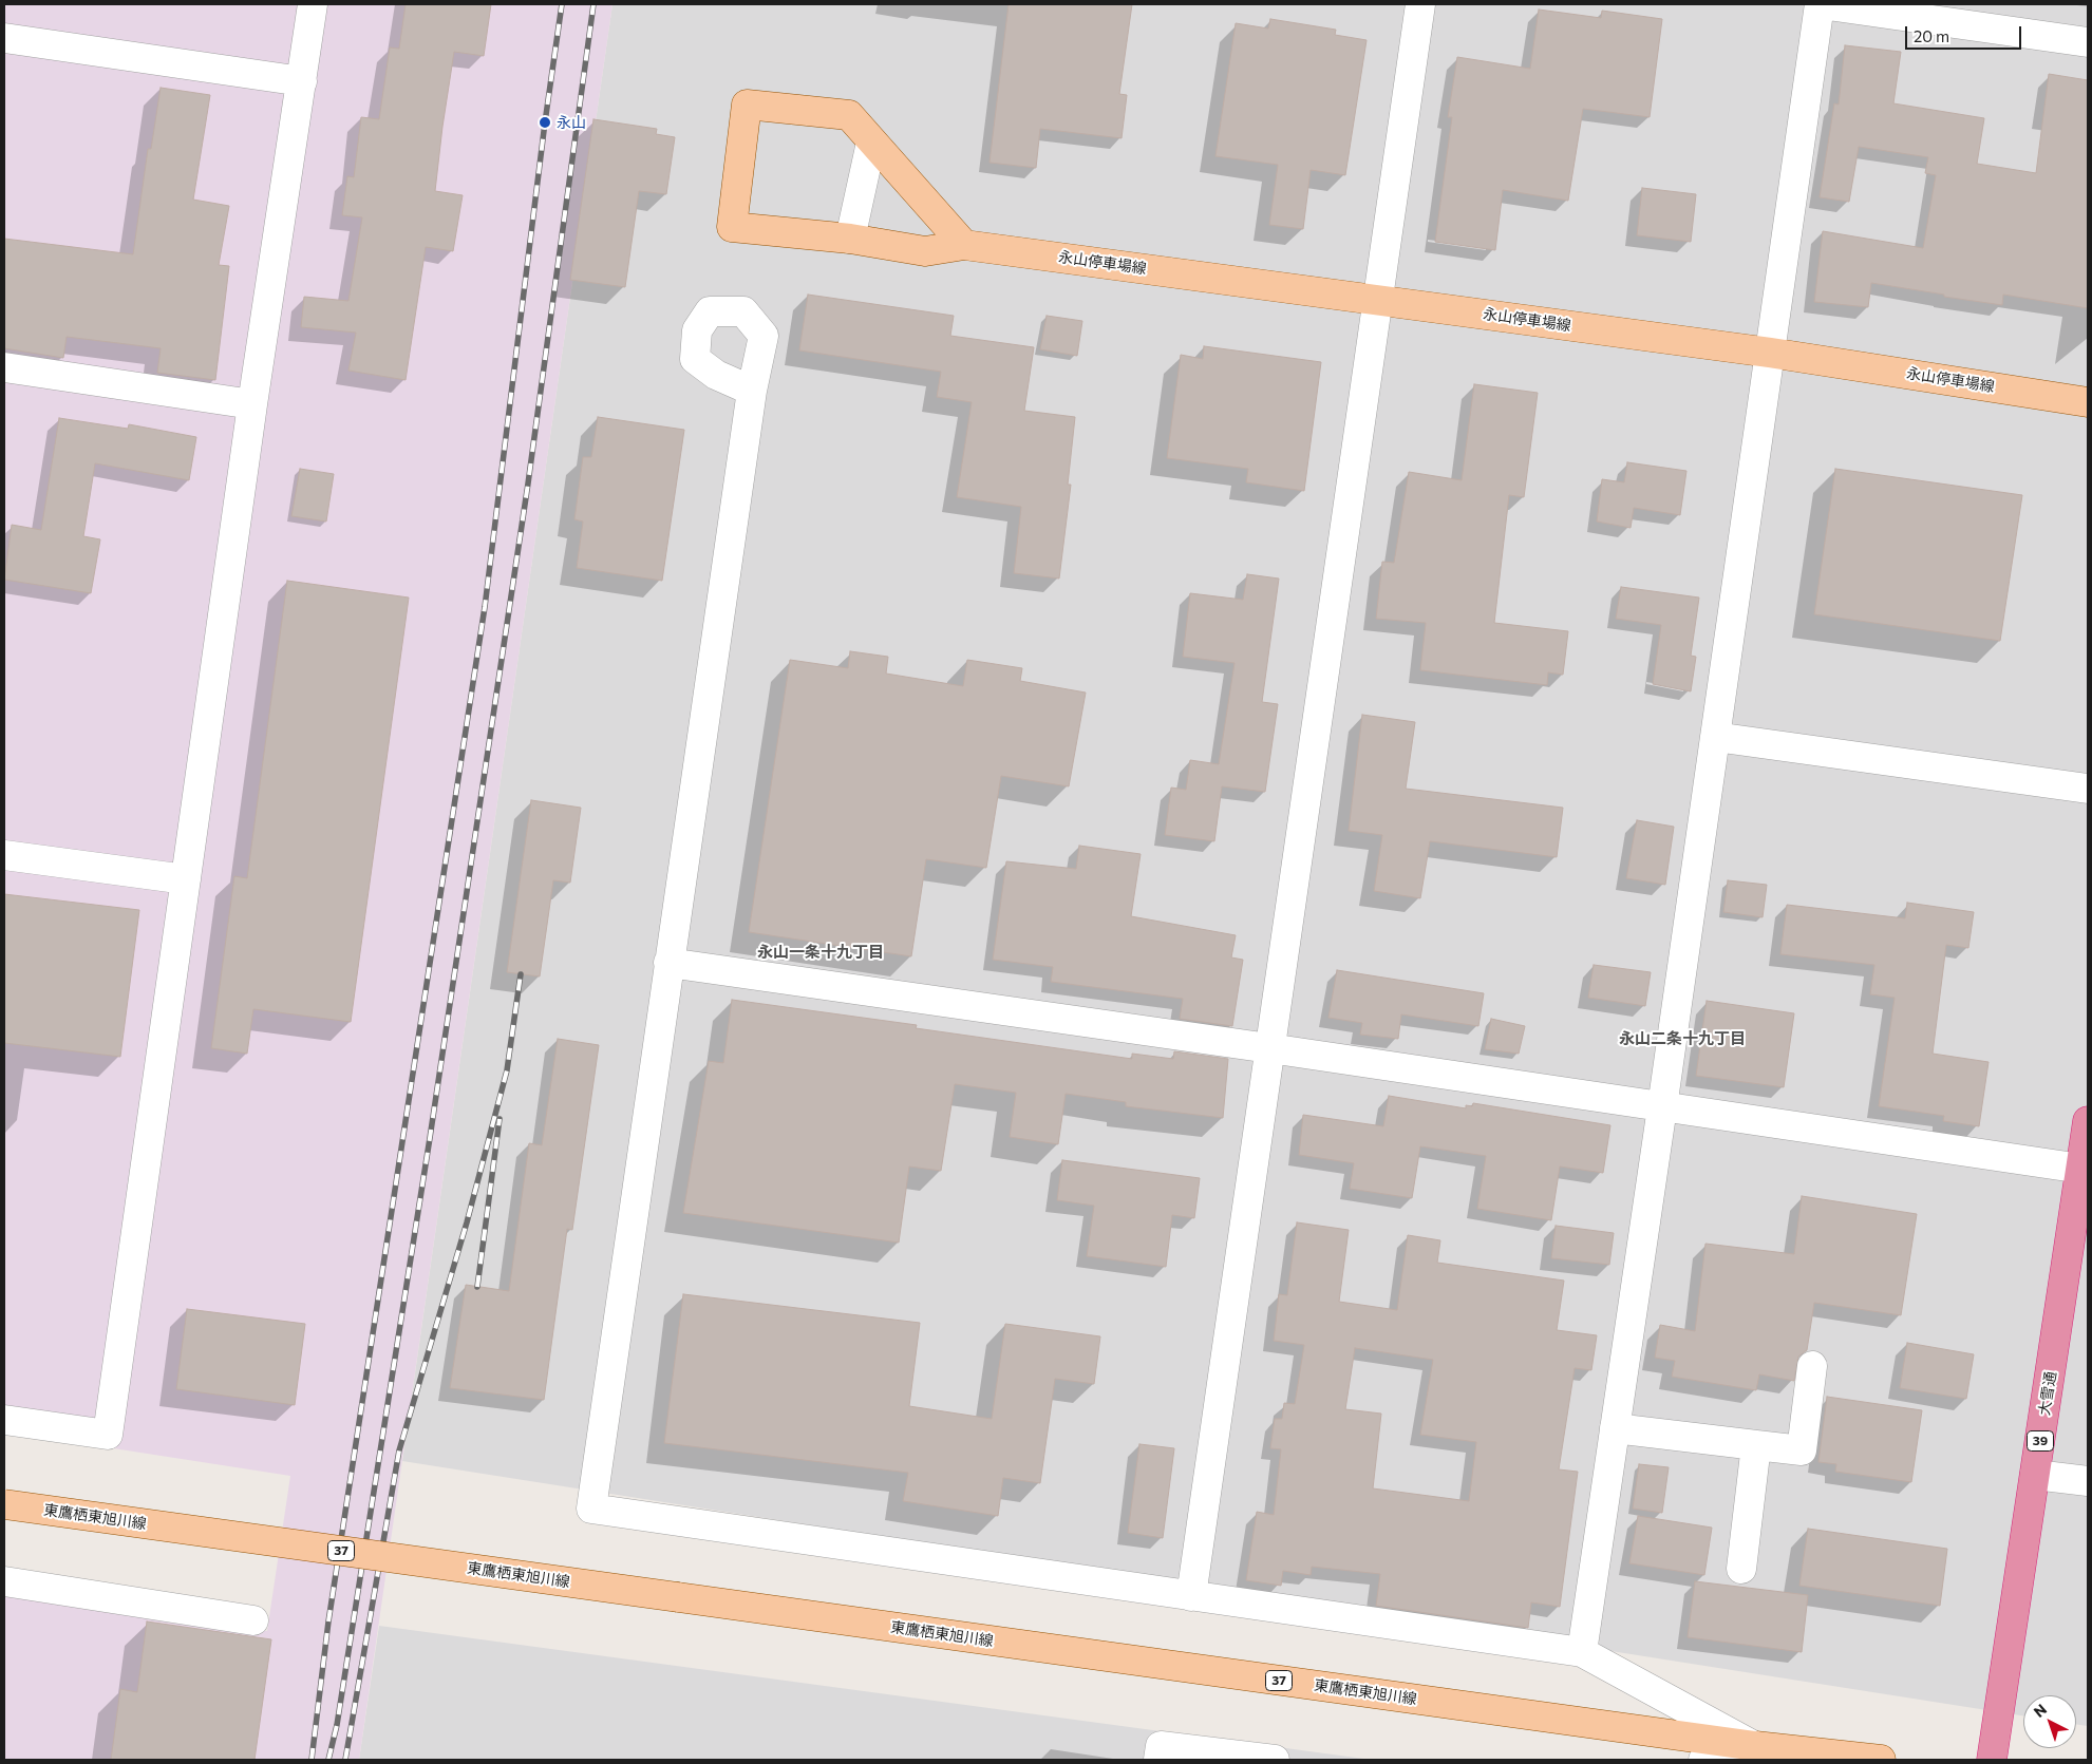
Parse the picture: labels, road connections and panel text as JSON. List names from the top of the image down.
{
  "streets": {
    "highway": ["大雪通", "39"],
    "main road": ["永山停車場線", "東鷹栖東旭川線", "37"]
  },
  "districts": ["永山一条十九丁目", "永山二条十九丁目"],
  "places": ["永山"],
  "scale_bar": "20 m",
  "north": "top left"
}
